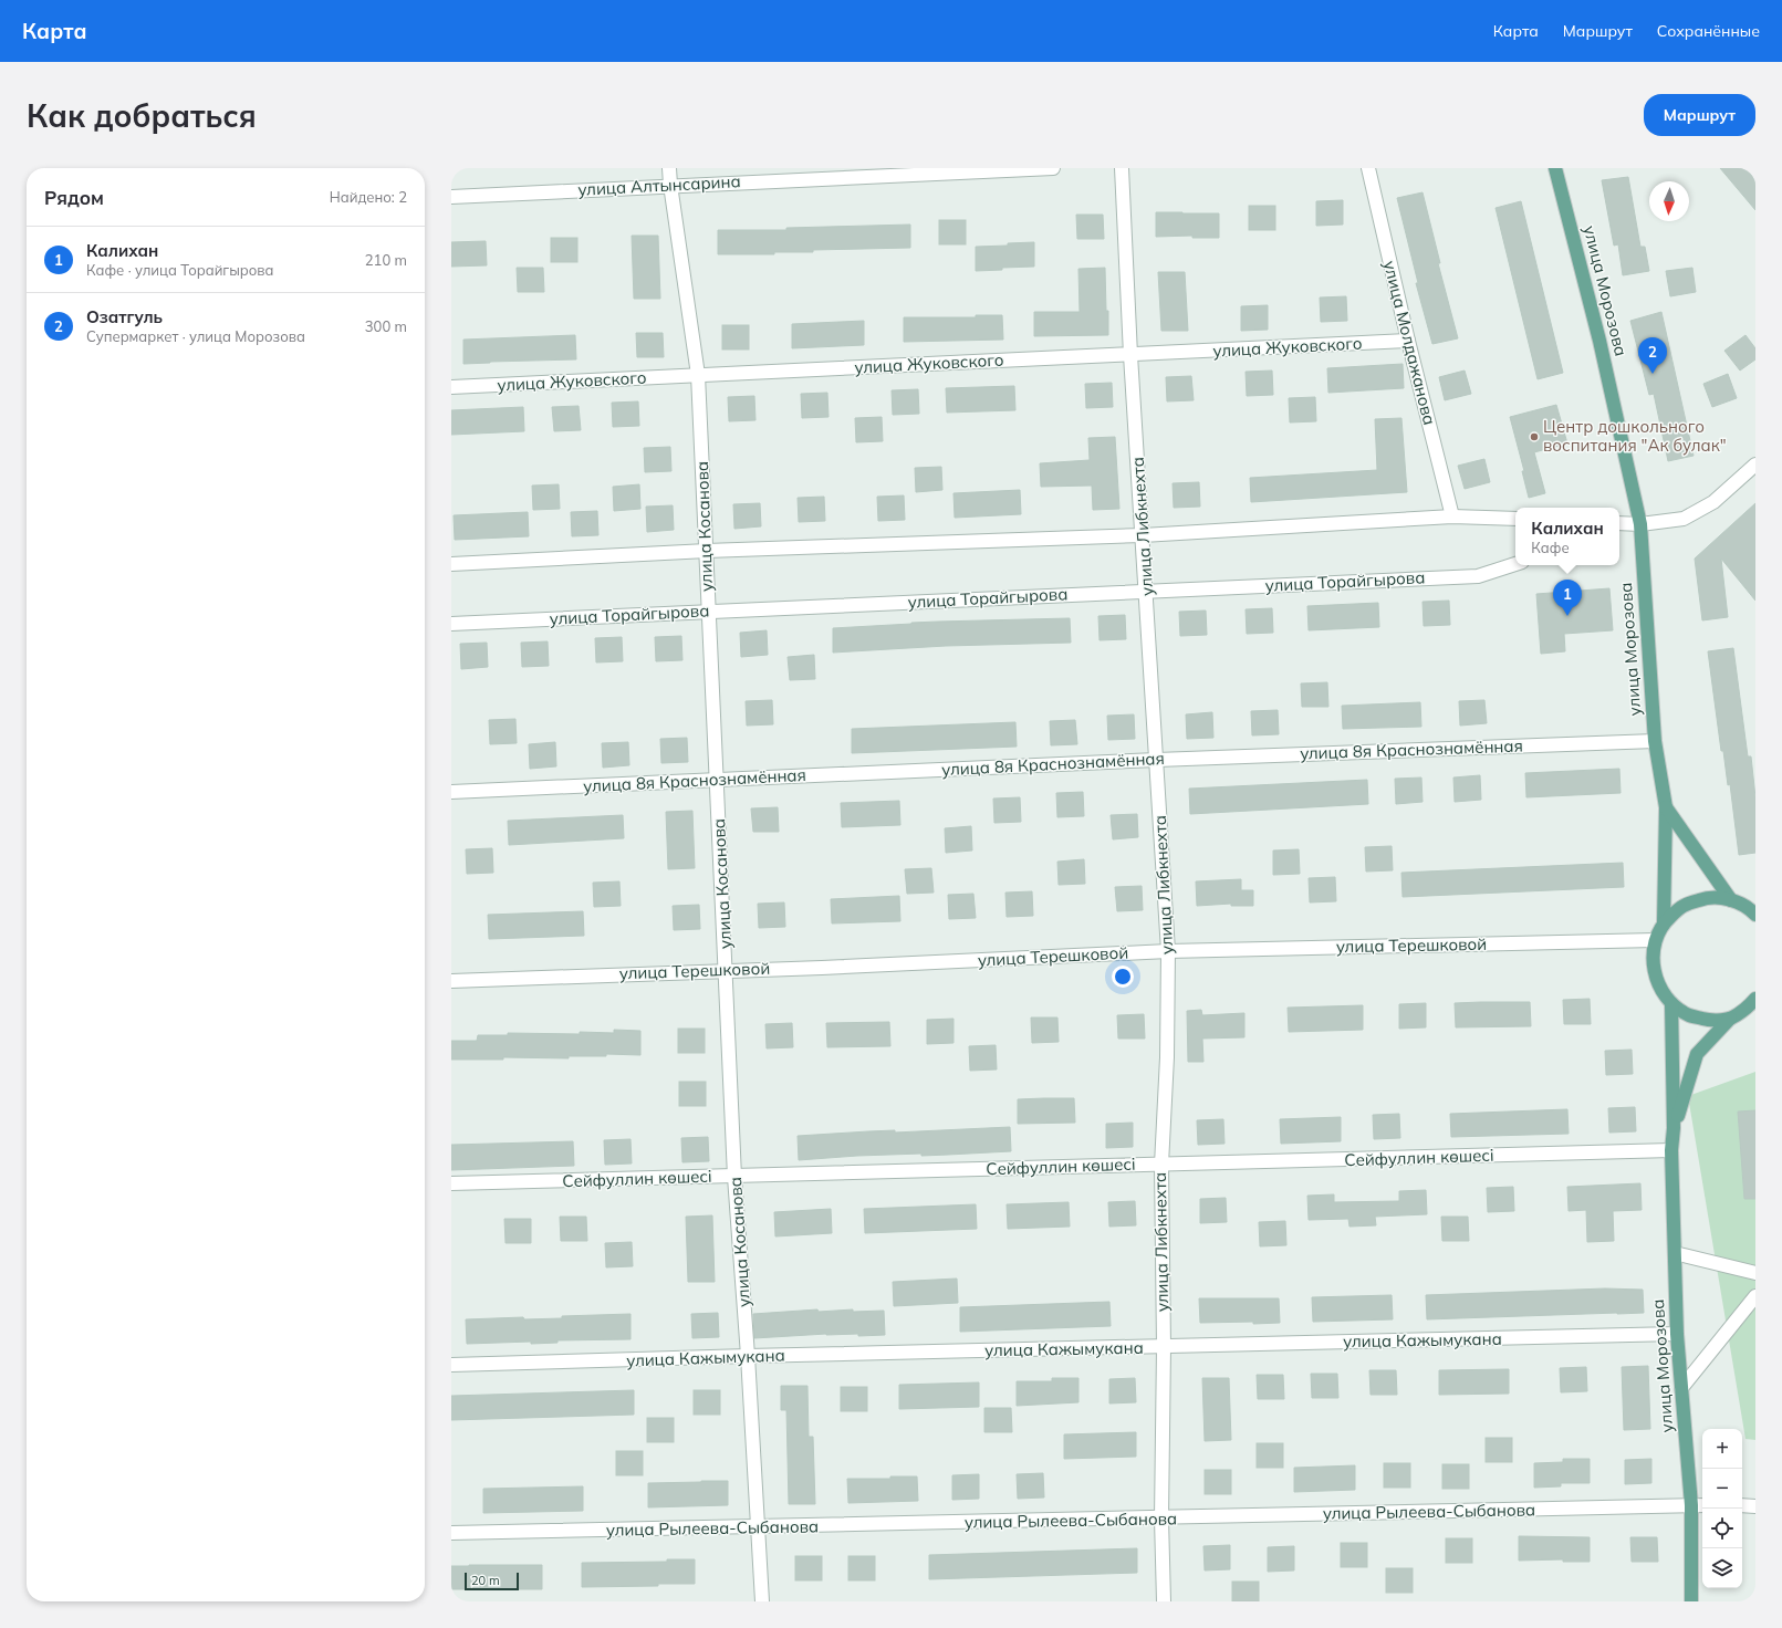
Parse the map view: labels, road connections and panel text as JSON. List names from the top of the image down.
{
  "streets": {
    "main road": ["улица Морозова"],
    "street": [
      "улица Алтынсарина",
      "улица Молдажанова",
      "улица Жуковского",
      "улица Косанова",
      "улица Либкнехта",
      "улица Торайгырова",
      "улица 8я Краснознамённая",
      "улица Терешковой",
      "Сейфуллин көшесі",
      "улица Кажымукана",
      "улица Рылеева-Сыбанова"
    ]
  },
  "crossings": [
    ["улица Алтынсарина", "улица Косанова"],
    ["улица Морозова", "улица 8я Краснознамённая"],
    ["улица Морозова", "Сейфуллин көшесі"],
    ["улица Морозова", "улица Кажымукана"],
    ["улица Морозова", "улица Рылеева-Сыбанова"],
    ["улица Молдажанова", "улица Жуковского"],
    ["улица Жуковского", "улица Косанова"],
    ["улица Жуковского", "улица Либкнехта"],
    ["улица Косанова", "улица Торайгырова"],
    ["улица Косанова", "улица 8я Краснознамённая"],
    ["улица Косанова", "улица Терешковой"],
    ["улица Косанова", "Сейфуллин көшесі"],
    ["улица Косанова", "улица Кажымукана"],
    ["улица Косанова", "улица Рылеева-Сыбанова"],
    ["улица Либкнехта", "улица Торайгырова"],
    ["улица Либкнехта", "улица 8я Краснознамённая"],
    ["улица Либкнехта", "улица Терешковой"],
    ["улица Либкнехта", "Сейфуллин көшесі"],
    ["улица Либкнехта", "улица Кажымукана"],
    ["улица Либкнехта", "улица Рылеева-Сыбанова"]
  ],
  "places": ["Центр дошкольного воспитания \"Ак булак\""],
  "scale_bar": "20 m",
  "north": "bottom",
  "page": {
    "header": "Карта",
    "nav": ["Карта", "Маршрут", "Сохранённые"],
    "buttons": "Маршрут",
    "title": "Как добраться",
    "heading": ["Рядом", "Найдено: 2"],
    "list": [
      {
        "mark": "1",
        "name": "Калихан",
        "note": "Кафе · улица Торайгырова",
        "value": "210 m"
      },
      {
        "mark": "2",
        "name": "Oзатгуль",
        "note": "Супермаркет · улица Морозова",
        "value": "300 m"
      }
    ],
    "pins": ["2", "1"],
    "popup": ["Калихан", "Кафе"],
    "map_buttons": ["+", "−"],
    "scale": "20 m"
  }
}
